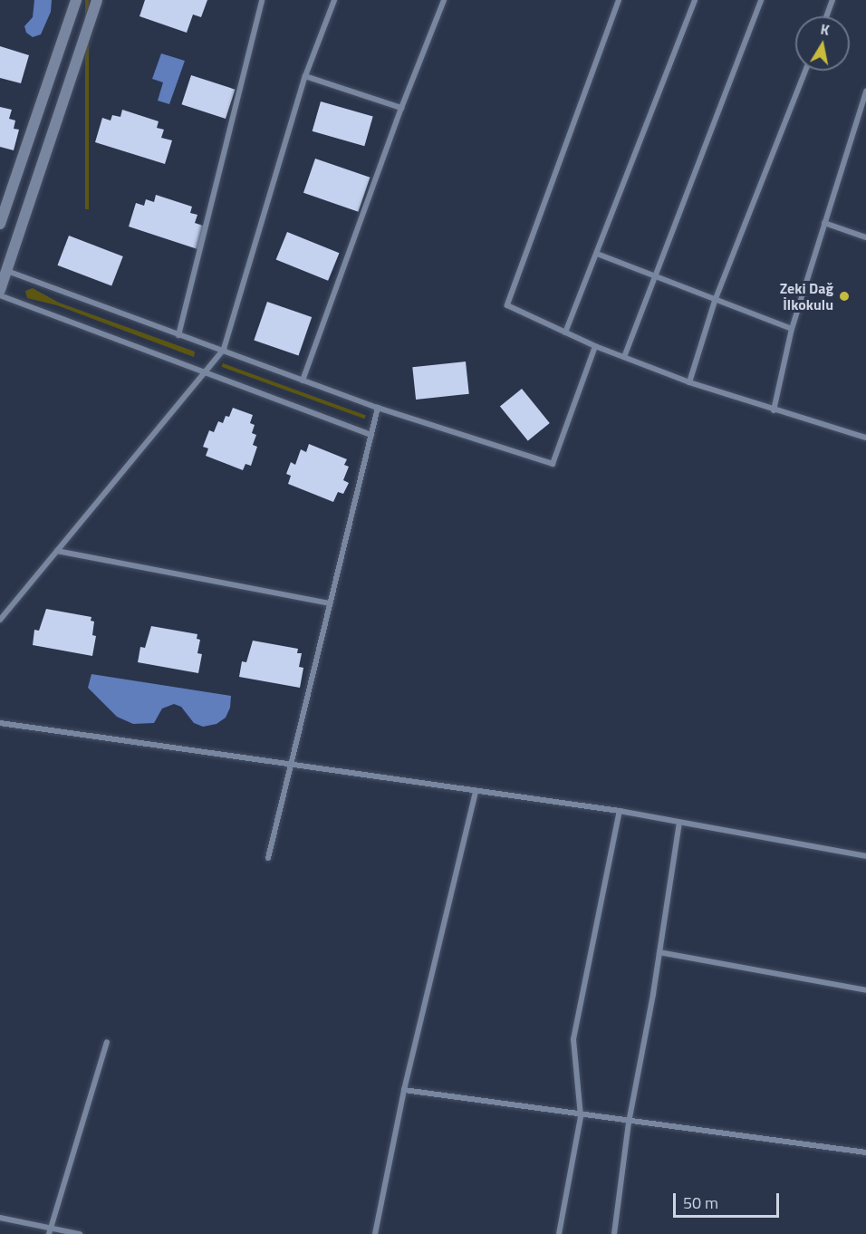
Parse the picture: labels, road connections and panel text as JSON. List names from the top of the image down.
{
  "places": ["Zeki Dağ İlkokulu"],
  "scale_bar": "50 m",
  "north": "top"
}
